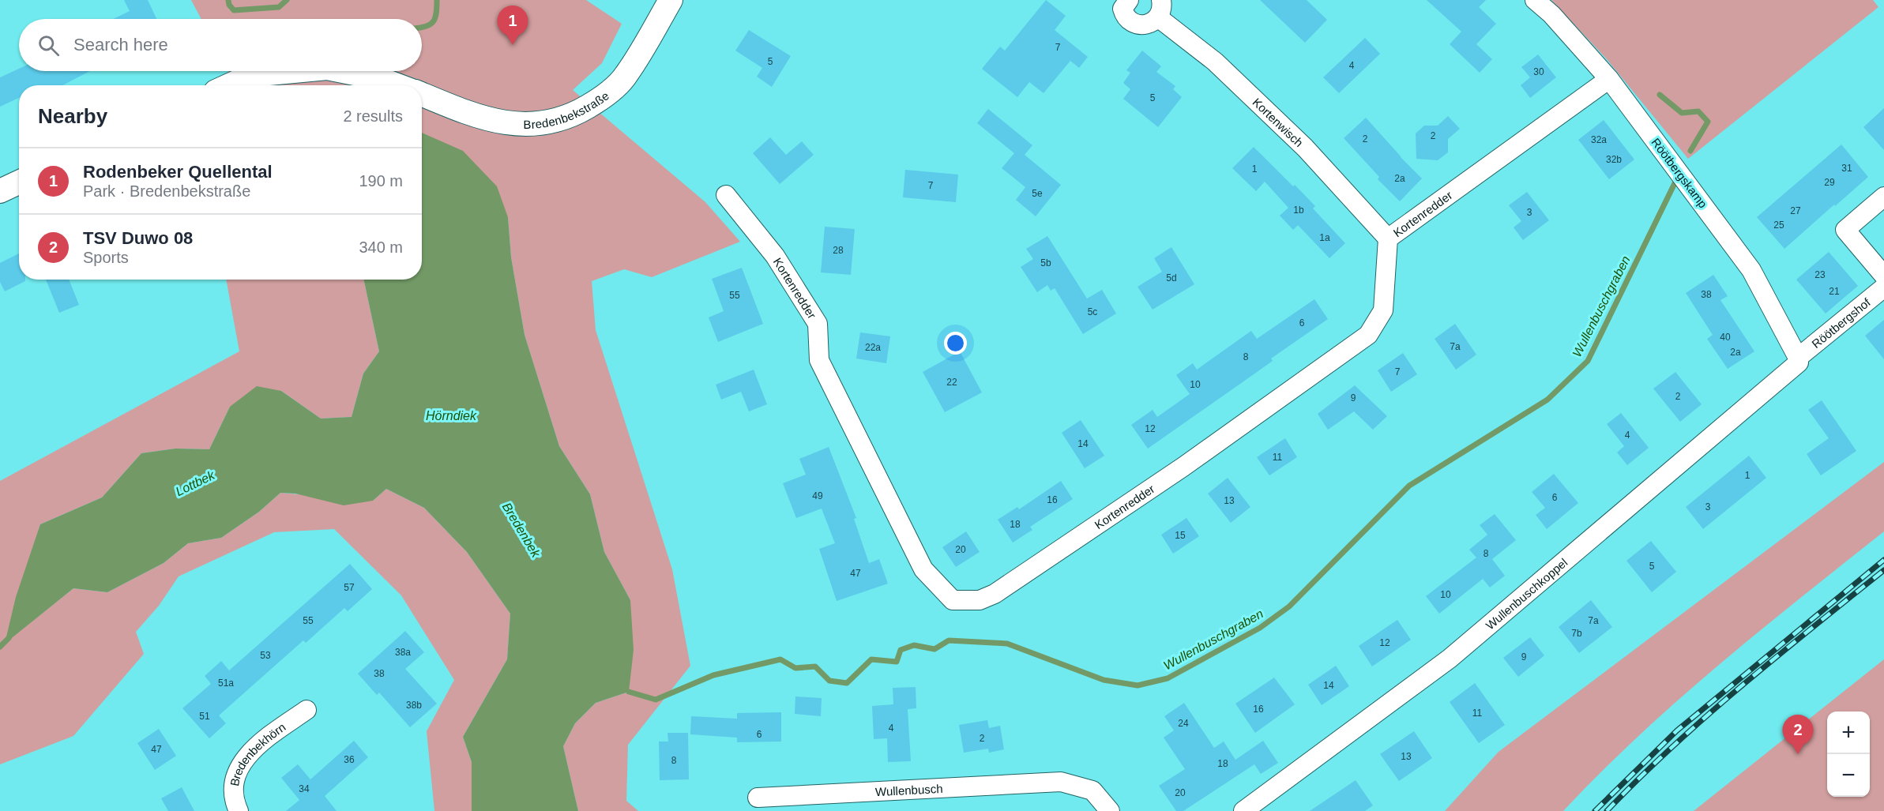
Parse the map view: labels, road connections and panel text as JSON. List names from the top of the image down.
{
  "streets": {
    "street": [
      "Bredenbekstraße",
      "Kortenwisch",
      "Röötbergskamp",
      "Kortenredder",
      "Röötbergshof",
      "Wullenbuschkoppel",
      "Bredenbekhörn",
      "Wullenbusch"
    ]
  },
  "crossings": [
    ["Kortenwisch", "Kortenredder"],
    ["Röötbergskamp", "Kortenredder"],
    ["Röötbergskamp", "Röötbergshof"],
    ["Röötbergskamp", "Wullenbuschkoppel"],
    ["Röötbergshof", "Wullenbuschkoppel"]
  ],
  "water": [
    "Wullenbuschgraben",
    "Hörndiek",
    "Lottbek",
    "Bredenbek"
  ],
  "house_numbers": [
    "7",
    "5",
    "4",
    "30",
    "5",
    "2",
    "2",
    "32a",
    "32b",
    "31",
    "1",
    "2a",
    "29",
    "7",
    "5e",
    "1b",
    "27",
    "3",
    "25",
    "1a",
    "28",
    "5b",
    "23",
    "5d",
    "21",
    "38",
    "55",
    "5c",
    "6",
    "40",
    "7a",
    "22a",
    "2a",
    "8",
    "7",
    "22",
    "10",
    "2",
    "9",
    "12",
    "4",
    "14",
    "11",
    "1",
    "49",
    "6",
    "16",
    "13",
    "3",
    "18",
    "15",
    "20",
    "8",
    "5",
    "47",
    "57",
    "10",
    "55",
    "7a",
    "7b",
    "12",
    "38a",
    "53",
    "9",
    "38",
    "51a",
    "14",
    "38b",
    "16",
    "11",
    "51",
    "24",
    "4",
    "6",
    "2",
    "47",
    "13",
    "36",
    "8",
    "18",
    "34",
    "20"
  ],
  "page": {
    "pins": ["1", "2"],
    "search": "Search here",
    "heading": ["Nearby", "2 results"],
    "list": [
      {
        "mark": "1",
        "name": "Rodenbeker Quellental",
        "note": "Park · Bredenbekstraße",
        "value": "190 m"
      },
      {
        "mark": "2",
        "name": "TSV Duwo 08",
        "note": "Sports",
        "value": "340 m"
      }
    ],
    "map_buttons": ["+", "−"]
  }
}
